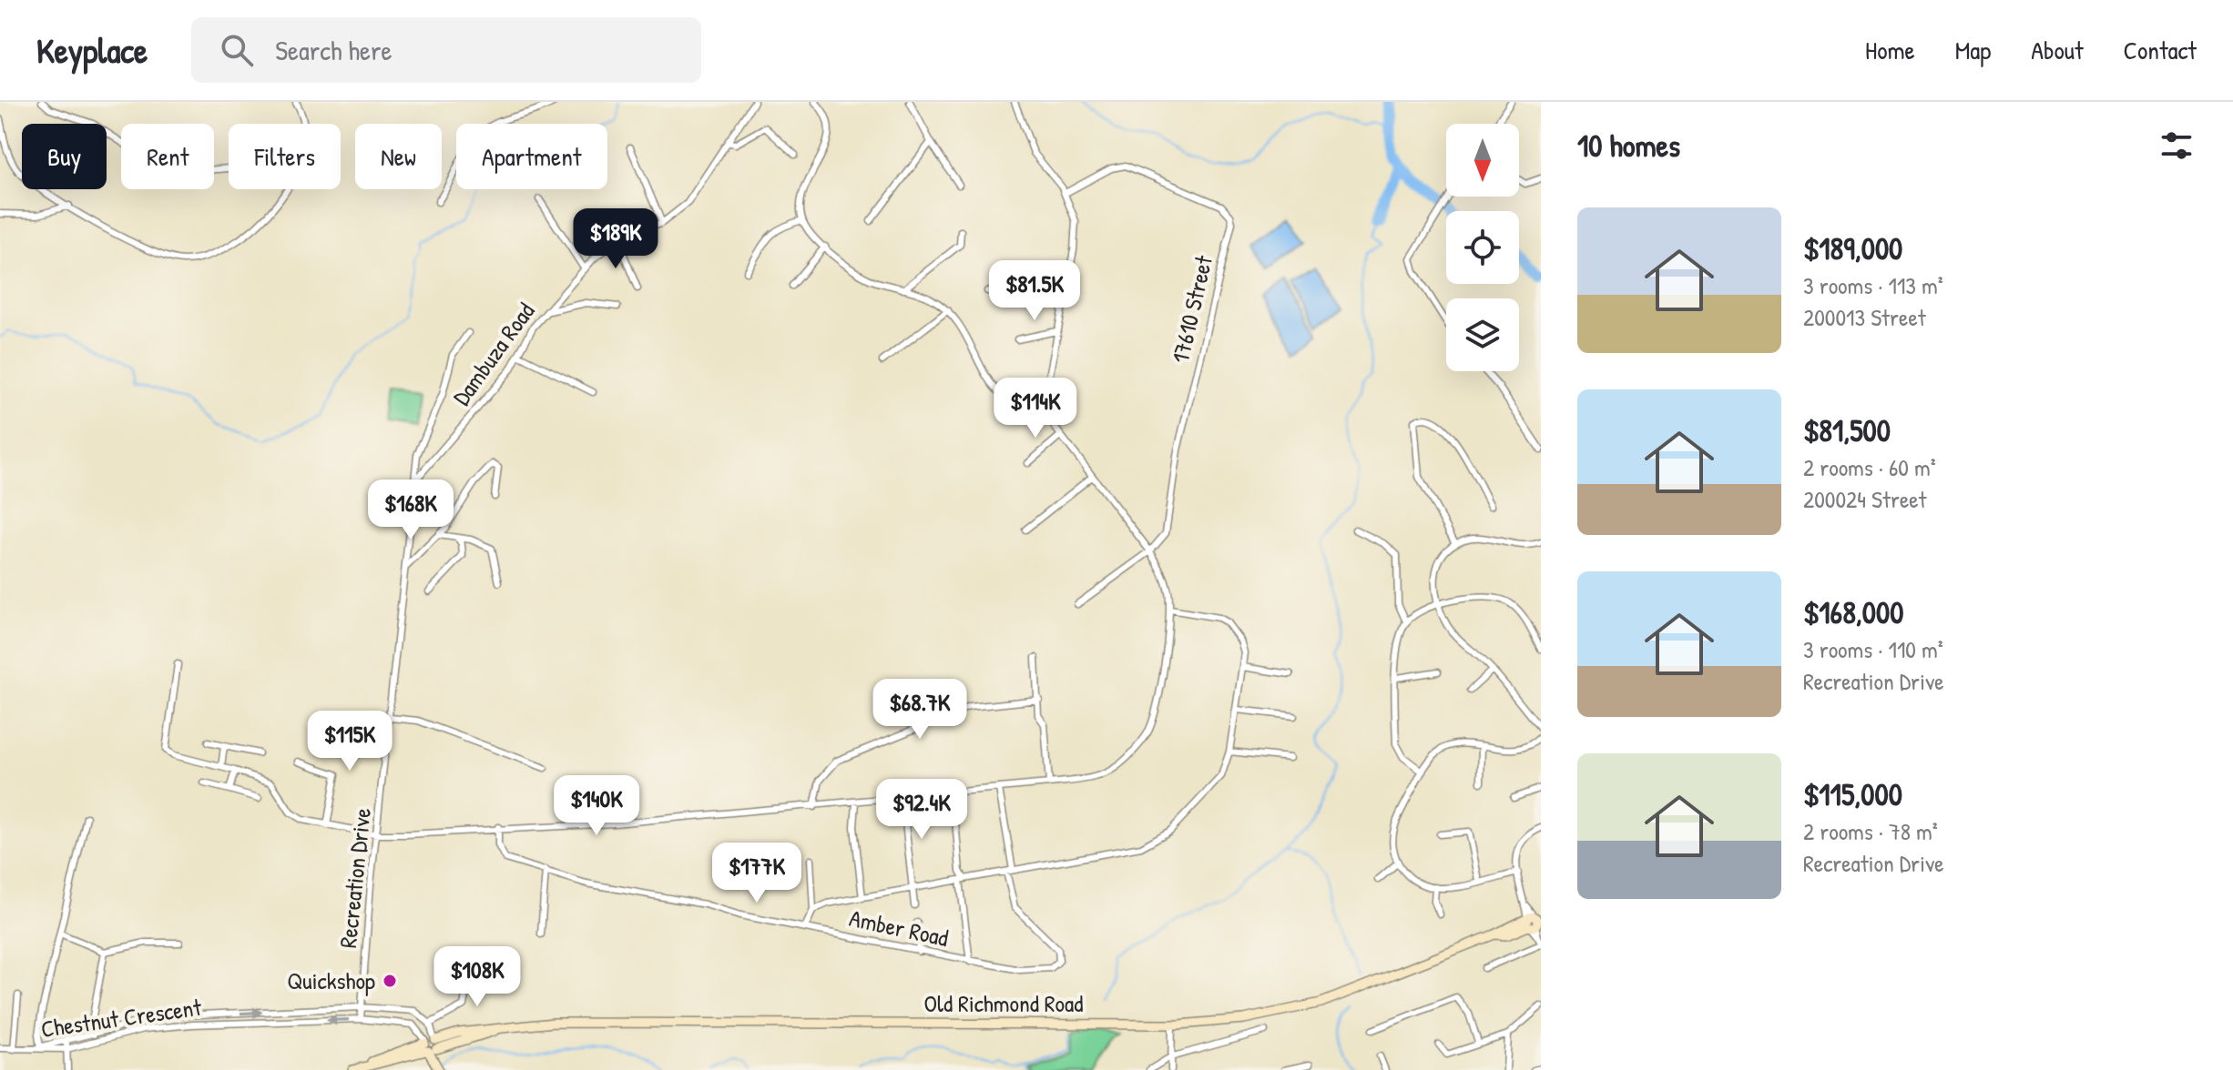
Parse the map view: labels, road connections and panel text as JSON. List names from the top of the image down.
{
  "streets": {
    "street": [
      "17610 Street",
      "Dambuza Road",
      "Recreation Drive",
      "Amber Road",
      "Old Richmond Road",
      "Chestnut Crescent"
    ]
  },
  "crossings": [
    ["Dambuza Road", "Recreation Drive"],
    ["Recreation Drive", "Chestnut Crescent"],
    ["Old Richmond Road", "Chestnut Crescent"]
  ],
  "places": ["Quickshop"],
  "north": "bottom",
  "page": {
    "header": "Keyplace",
    "search": "Search here",
    "nav": [
      "Home",
      "Map",
      "About",
      "Contact"
    ],
    "heading": "10 homes",
    "chip": [
      "Buy",
      "Rent",
      "Filters",
      "New",
      "Apartment"
    ],
    "list": [
      {
        "name": "$189,000",
        "note": "3 rooms · 113 m² · 200013 Street"
      },
      {
        "name": "$81,500",
        "note": "2 rooms · 60 m² · 200024 Street"
      },
      {
        "name": "$168,000",
        "note": "3 rooms · 110 m² · Recreation Drive"
      },
      {
        "name": "$115,000",
        "note": "2 rooms · 78 m² · Recreation Drive"
      }
    ],
    "price": [
      "$189K",
      "$81.5K",
      "$114K",
      "$168K",
      "$68.7K",
      "$115K",
      "$140K",
      "$92.4K",
      "$177K",
      "$108K"
    ]
  }
}
